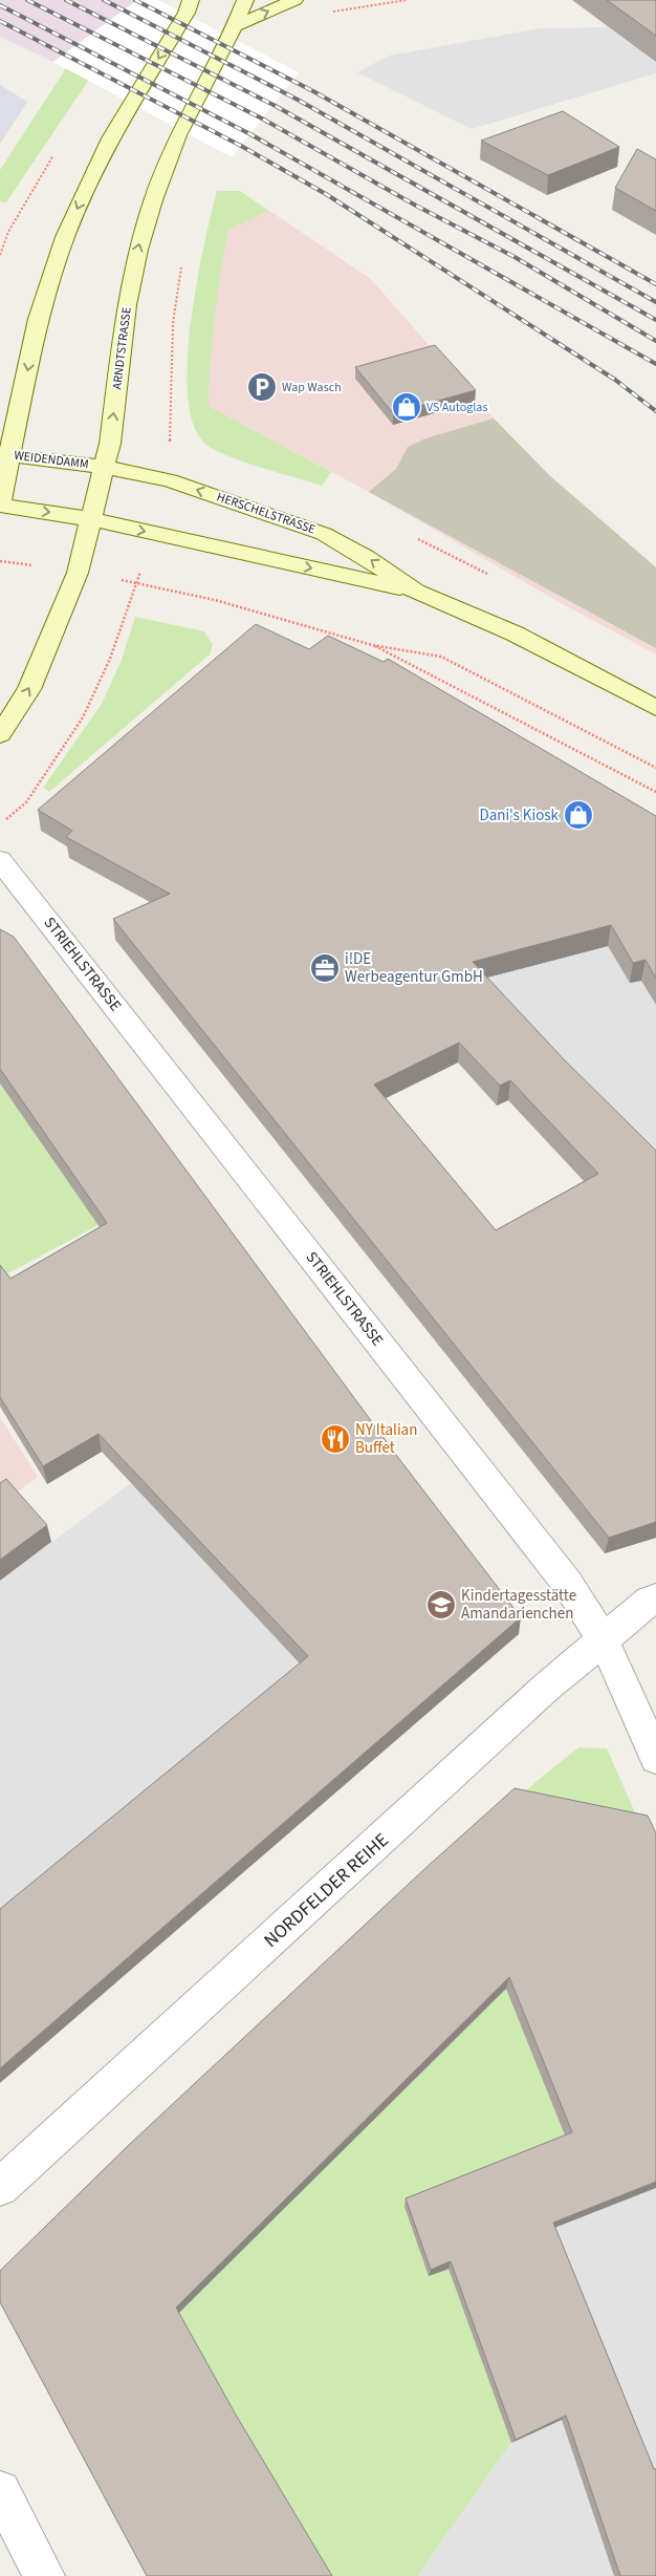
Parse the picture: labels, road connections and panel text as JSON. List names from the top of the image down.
{
  "streets": {
    "main road": ["ARNDTSTRASSE", "WEIDENDAMM", "HERSCHELSTRASSE"],
    "street": ["STRIEHLSTRASSE", "NORDFELDER REIHE"]
  },
  "crossings": [
    ["ARNDTSTRASSE", "WEIDENDAMM"],
    ["ARNDTSTRASSE", "HERSCHELSTRASSE"],
    ["WEIDENDAMM", "HERSCHELSTRASSE"],
    ["STRIEHLSTRASSE", "NORDFELDER REIHE"]
  ],
  "places": {
    "parking": ["Wap Wasch"],
    "shop": ["VS Autoglas", "Dani's Kiosk"],
    "office": ["i!DE Werbeagentur GmbH"],
    "restaurant": ["NY Italian Buffet"],
    "school or university": ["Kindertagesstätte Amandarienchen"]
  }
}
